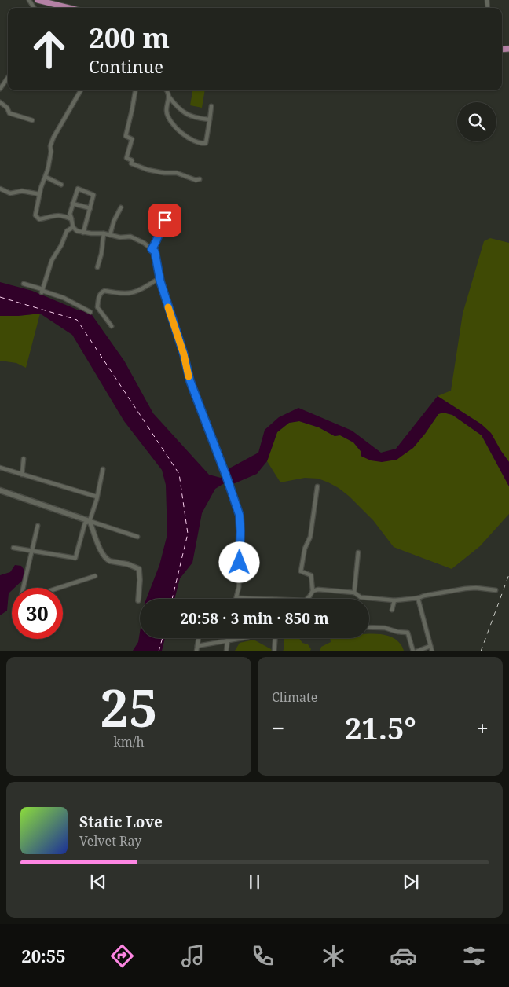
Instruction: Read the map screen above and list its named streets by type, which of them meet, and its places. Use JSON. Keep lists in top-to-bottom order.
{
  "page": {
    "turn": ["200 m", "Continue"],
    "limit": "30",
    "trip": "20:58 · 3 min · 850 m",
    "tile": [
      ["25", "km/h"],
      "Climate"
    ],
    "heat": ["−", "21.5°", "+"],
    "song": ["Static Love", "Velvet Ray"],
    "tabs": "20:55"
  }
}
